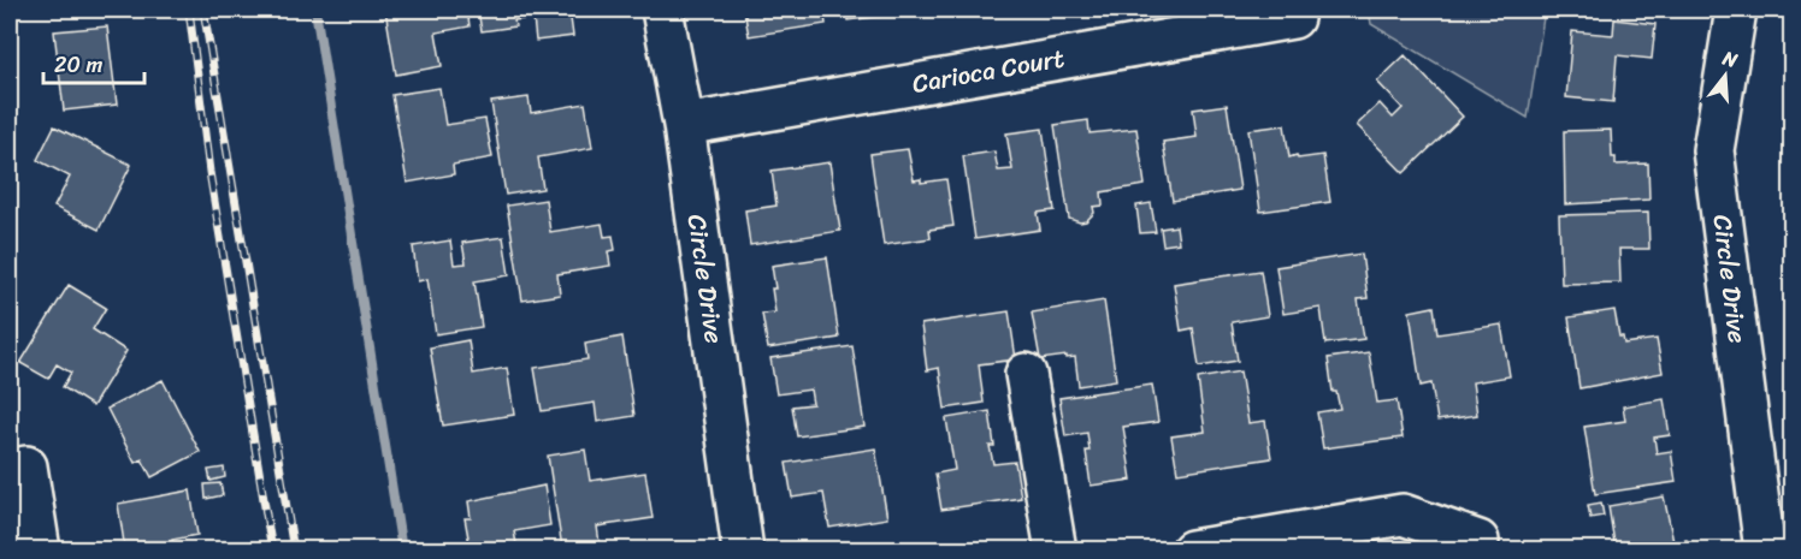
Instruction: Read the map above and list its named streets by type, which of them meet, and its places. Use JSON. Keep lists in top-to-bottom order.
{
  "streets": {
    "street": ["Carioca Court", "Circle Drive"]
  },
  "crossings": [
    ["Carioca Court", "Circle Drive"]
  ],
  "scale_bar": "20 m",
  "north": "top"
}
